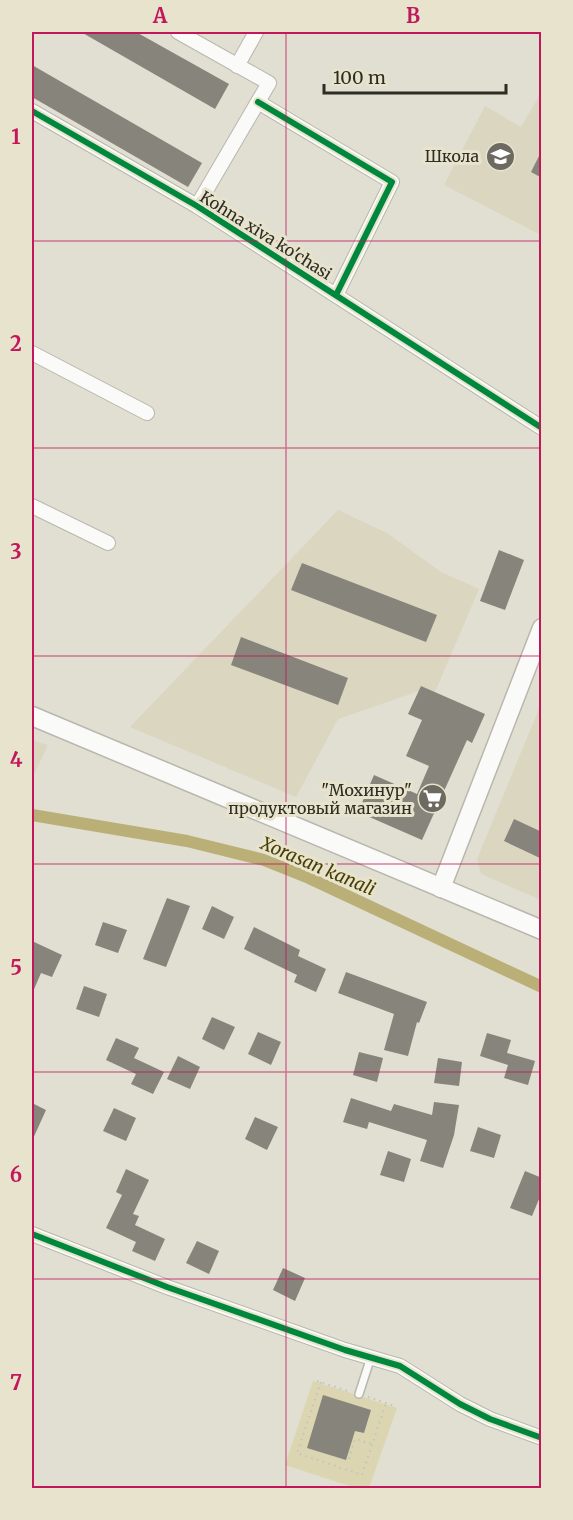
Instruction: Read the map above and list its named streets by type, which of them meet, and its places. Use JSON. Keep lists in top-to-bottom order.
{
  "streets": {
    "street": ["Kohna xiva ko'chasi"]
  },
  "water": ["Xorasan kanali"],
  "places": {
    "school or university": ["Школа"],
    "supermarket": ["\"Мохинур\" продуктовый магазин"]
  },
  "scale_bar": "100 m",
  "grid": {
    "columns": ["A", "B"],
    "rows": [
      "1",
      "2",
      "3",
      "4",
      "5",
      "6",
      "7"
    ]
  }
}
